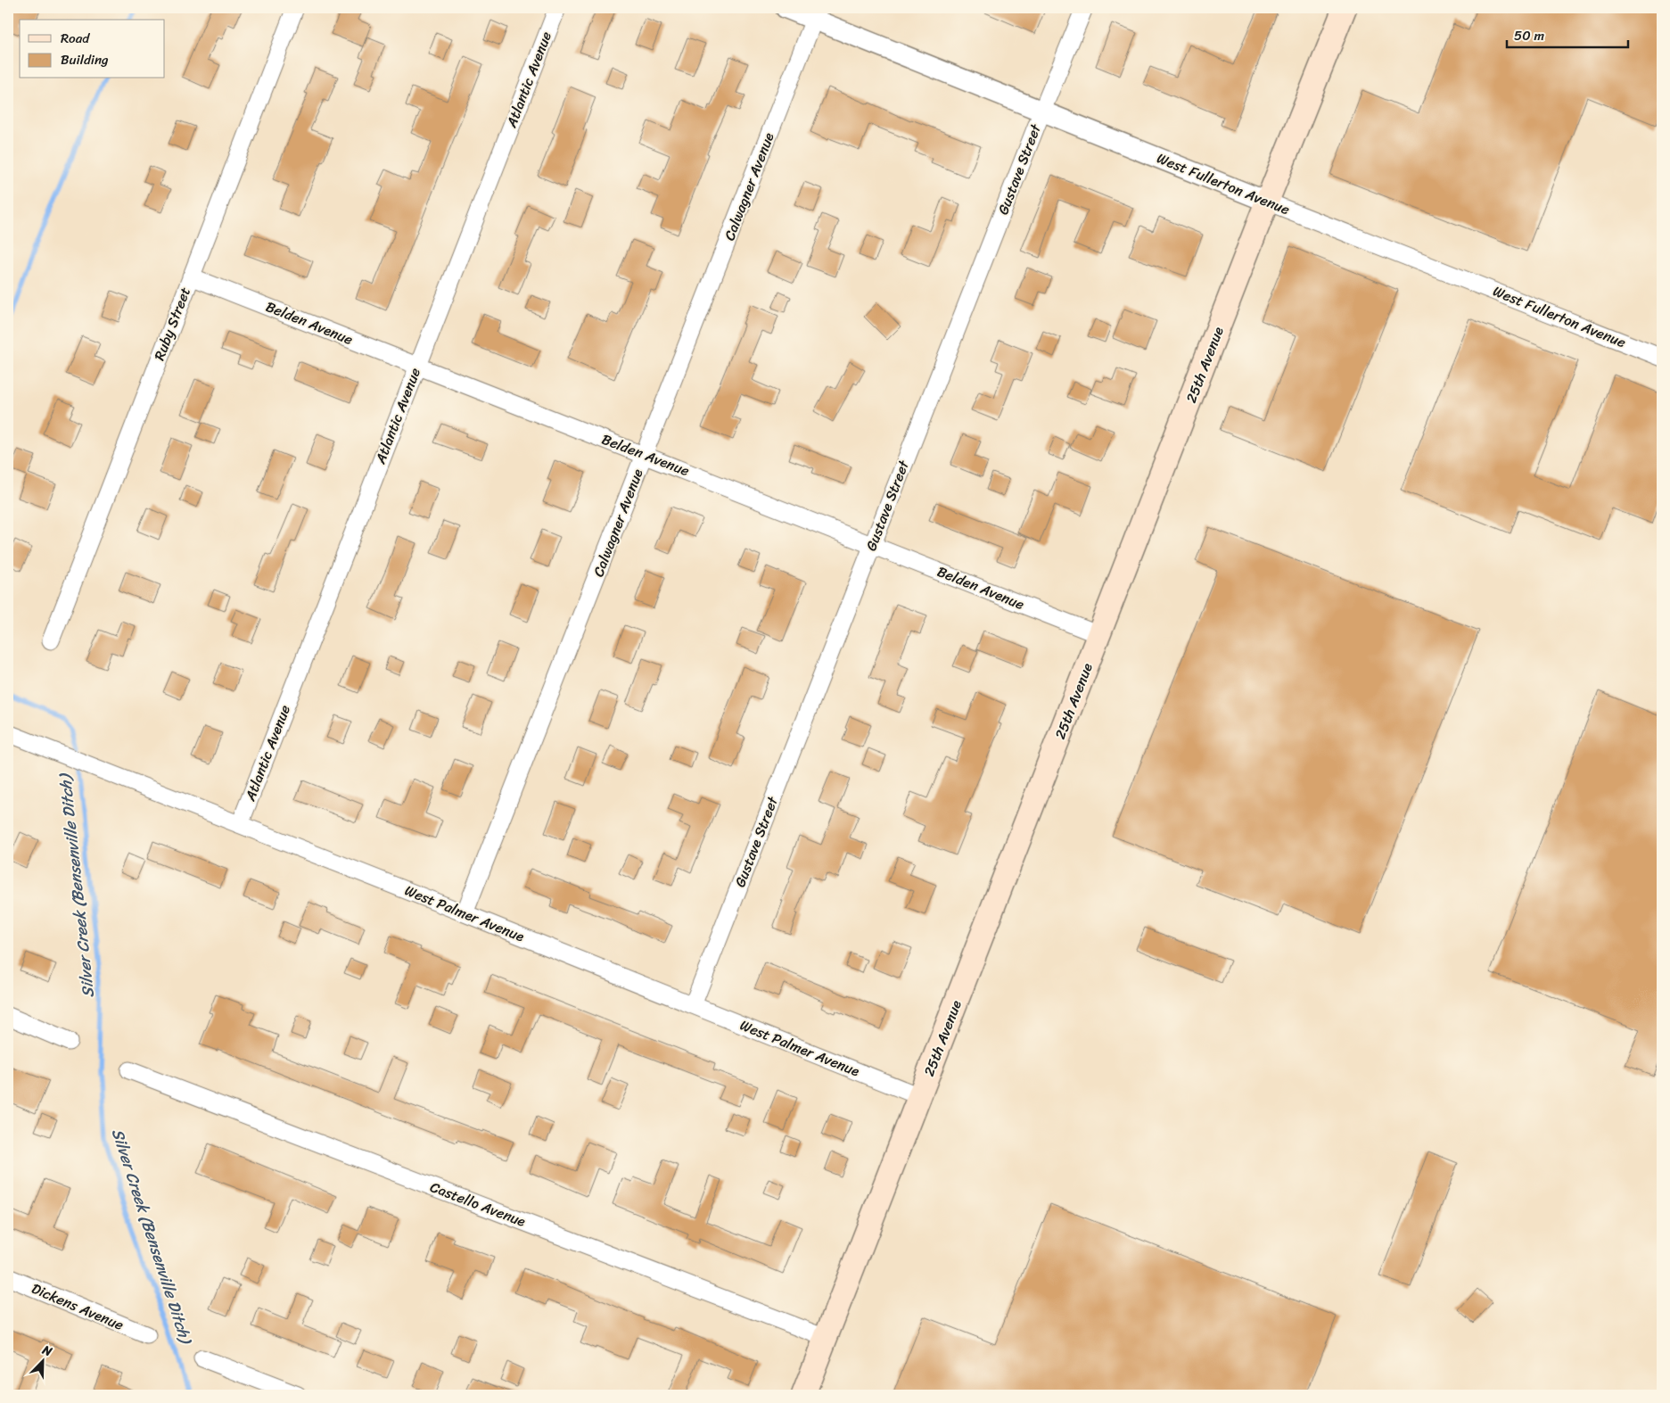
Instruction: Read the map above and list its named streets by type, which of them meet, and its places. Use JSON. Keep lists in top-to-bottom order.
{
  "streets": {
    "main road": ["25th Avenue"],
    "street": [
      "Atlantic Avenue",
      "Gustave Street",
      "West Fullerton Avenue",
      "Calwagner Avenue",
      "Belden Avenue",
      "Ruby Street",
      "West Palmer Avenue",
      "Castello Avenue",
      "Dickens Avenue"
    ]
  },
  "crossings": [
    ["Atlantic Avenue", "Belden Avenue"],
    ["Atlantic Avenue", "West Palmer Avenue"],
    ["Gustave Street", "West Fullerton Avenue"],
    ["Gustave Street", "Belden Avenue"],
    ["Gustave Street", "West Palmer Avenue"],
    ["West Fullerton Avenue", "Calwagner Avenue"],
    ["West Fullerton Avenue", "25th Avenue"],
    ["Calwagner Avenue", "Belden Avenue"],
    ["Calwagner Avenue", "West Palmer Avenue"],
    ["Belden Avenue", "Ruby Street"],
    ["Belden Avenue", "25th Avenue"],
    ["25th Avenue", "West Palmer Avenue"],
    ["25th Avenue", "Castello Avenue"]
  ],
  "water": ["Silver Creek (Bensenville Ditch)"],
  "legend": ["Road", "Building"],
  "scale_bar": "50 m",
  "north": "top right"
}
